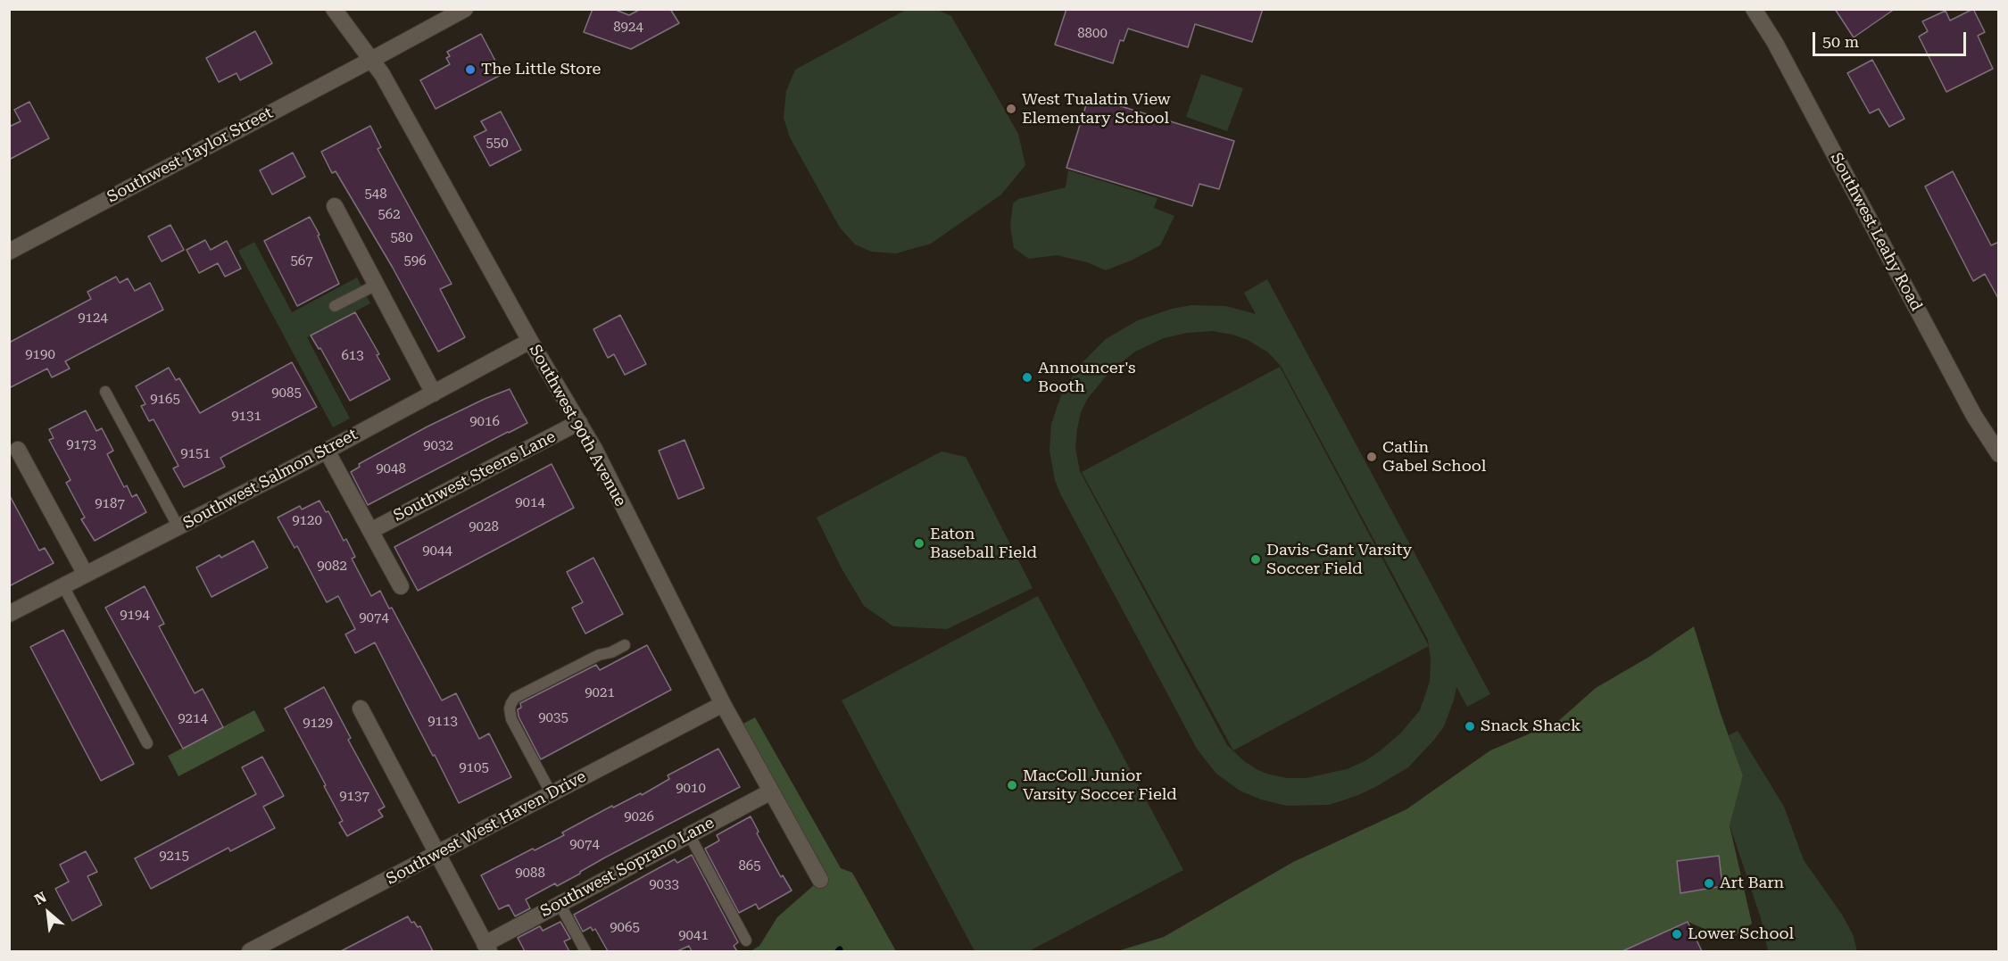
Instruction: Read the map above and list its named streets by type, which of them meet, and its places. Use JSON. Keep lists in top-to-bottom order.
{
  "streets": {
    "street": [
      "Southwest Taylor Street",
      "Southwest Leahy Road",
      "Southwest 90th Avenue",
      "Southwest Steens Lane",
      "Southwest Salmon Street",
      "Southwest West Haven Drive",
      "Southwest Soprano Lane"
    ]
  },
  "crossings": [
    ["Southwest Taylor Street", "Southwest 90th Avenue"],
    ["Southwest 90th Avenue", "Southwest Steens Lane"],
    ["Southwest 90th Avenue", "Southwest Salmon Street"],
    ["Southwest 90th Avenue", "Southwest West Haven Drive"],
    ["Southwest 90th Avenue", "Southwest Soprano Lane"]
  ],
  "places": [
    "The Little Store",
    "West Tualatin View Elementary School",
    "Announcer's Booth",
    "Catlin Gabel School",
    "Eaton Baseball Field",
    "Davis-Gant Varsity Soccer Field",
    "Snack Shack",
    "MacColl Junior Varsity Soccer Field",
    "Art Barn",
    "Lower School"
  ],
  "house_numbers": [
    "8924",
    "8800",
    "550",
    "548",
    "562",
    "580",
    "567",
    "596",
    "9124",
    "9190",
    "613",
    "9085",
    "9165",
    "9131",
    "9016",
    "9173",
    "9032",
    "9151",
    "9048",
    "9014",
    "9187",
    "9120",
    "9028",
    "9044",
    "9082",
    "9194",
    "9074",
    "9021",
    "9035",
    "9214",
    "9113",
    "9129",
    "9105",
    "9010",
    "9137",
    "9026",
    "9074",
    "9215",
    "865",
    "9088",
    "9033",
    "9065",
    "9041"
  ],
  "scale_bar": "50 m",
  "north": "top left"
}
